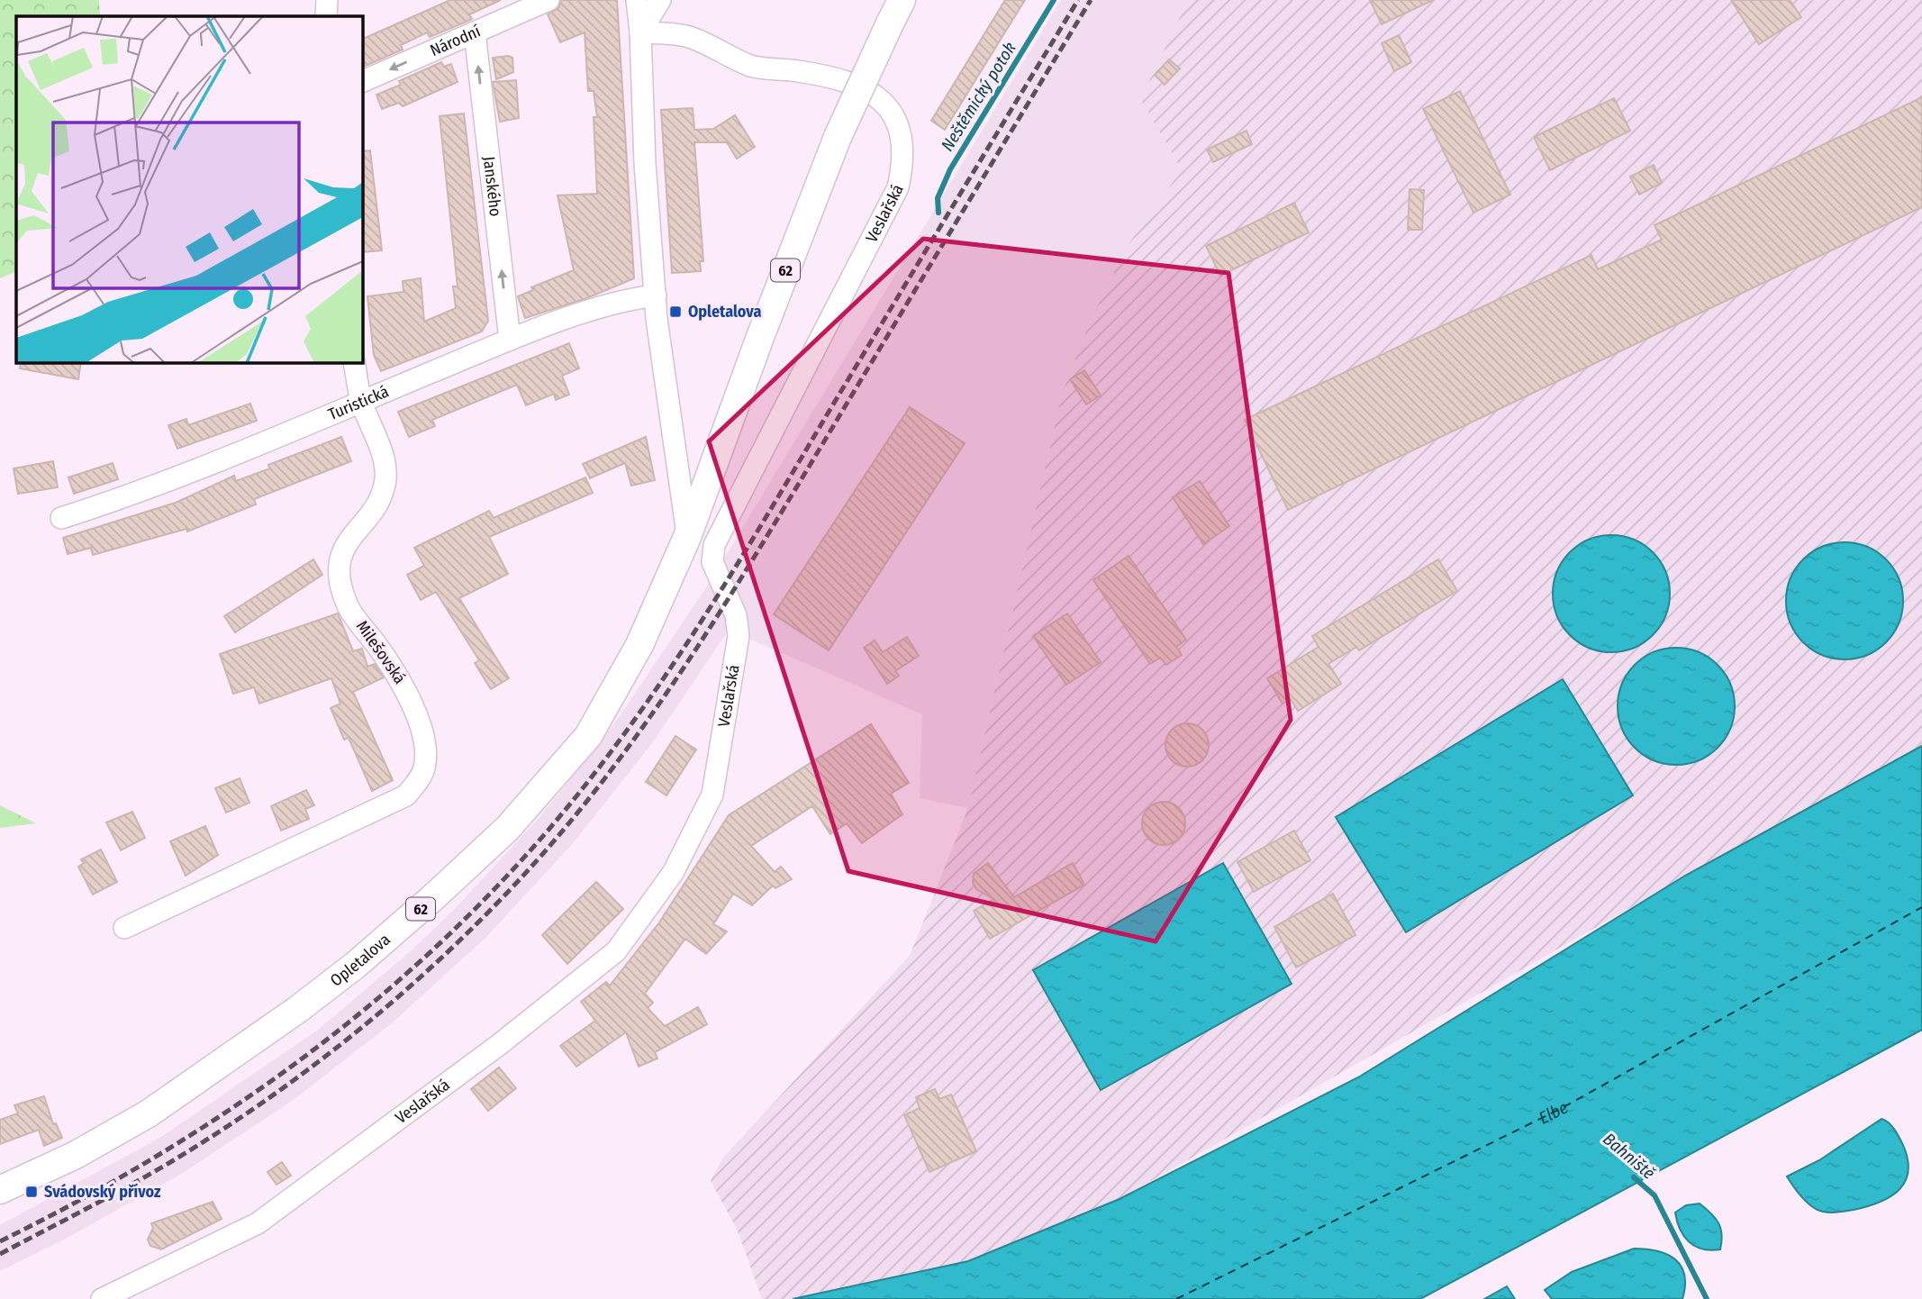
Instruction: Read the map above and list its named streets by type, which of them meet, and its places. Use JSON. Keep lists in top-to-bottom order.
{
  "streets": {
    "main road": ["62", "Opletalova"],
    "street": [
      "Národní",
      "Janského",
      "Veslařská",
      "Turistická",
      "Milešovská"
    ]
  },
  "crossings": [
    ["Národní", "Janského"],
    ["Janského", "Turistická"],
    ["Turistická", "Milešovská"]
  ],
  "one_way": ["Národní"],
  "water": ["Neštěmický potok", "Elbe", "Bahniště"],
  "places": {
    "transit": ["Opletalova", "Svádovský přívoz"]
  }
}
